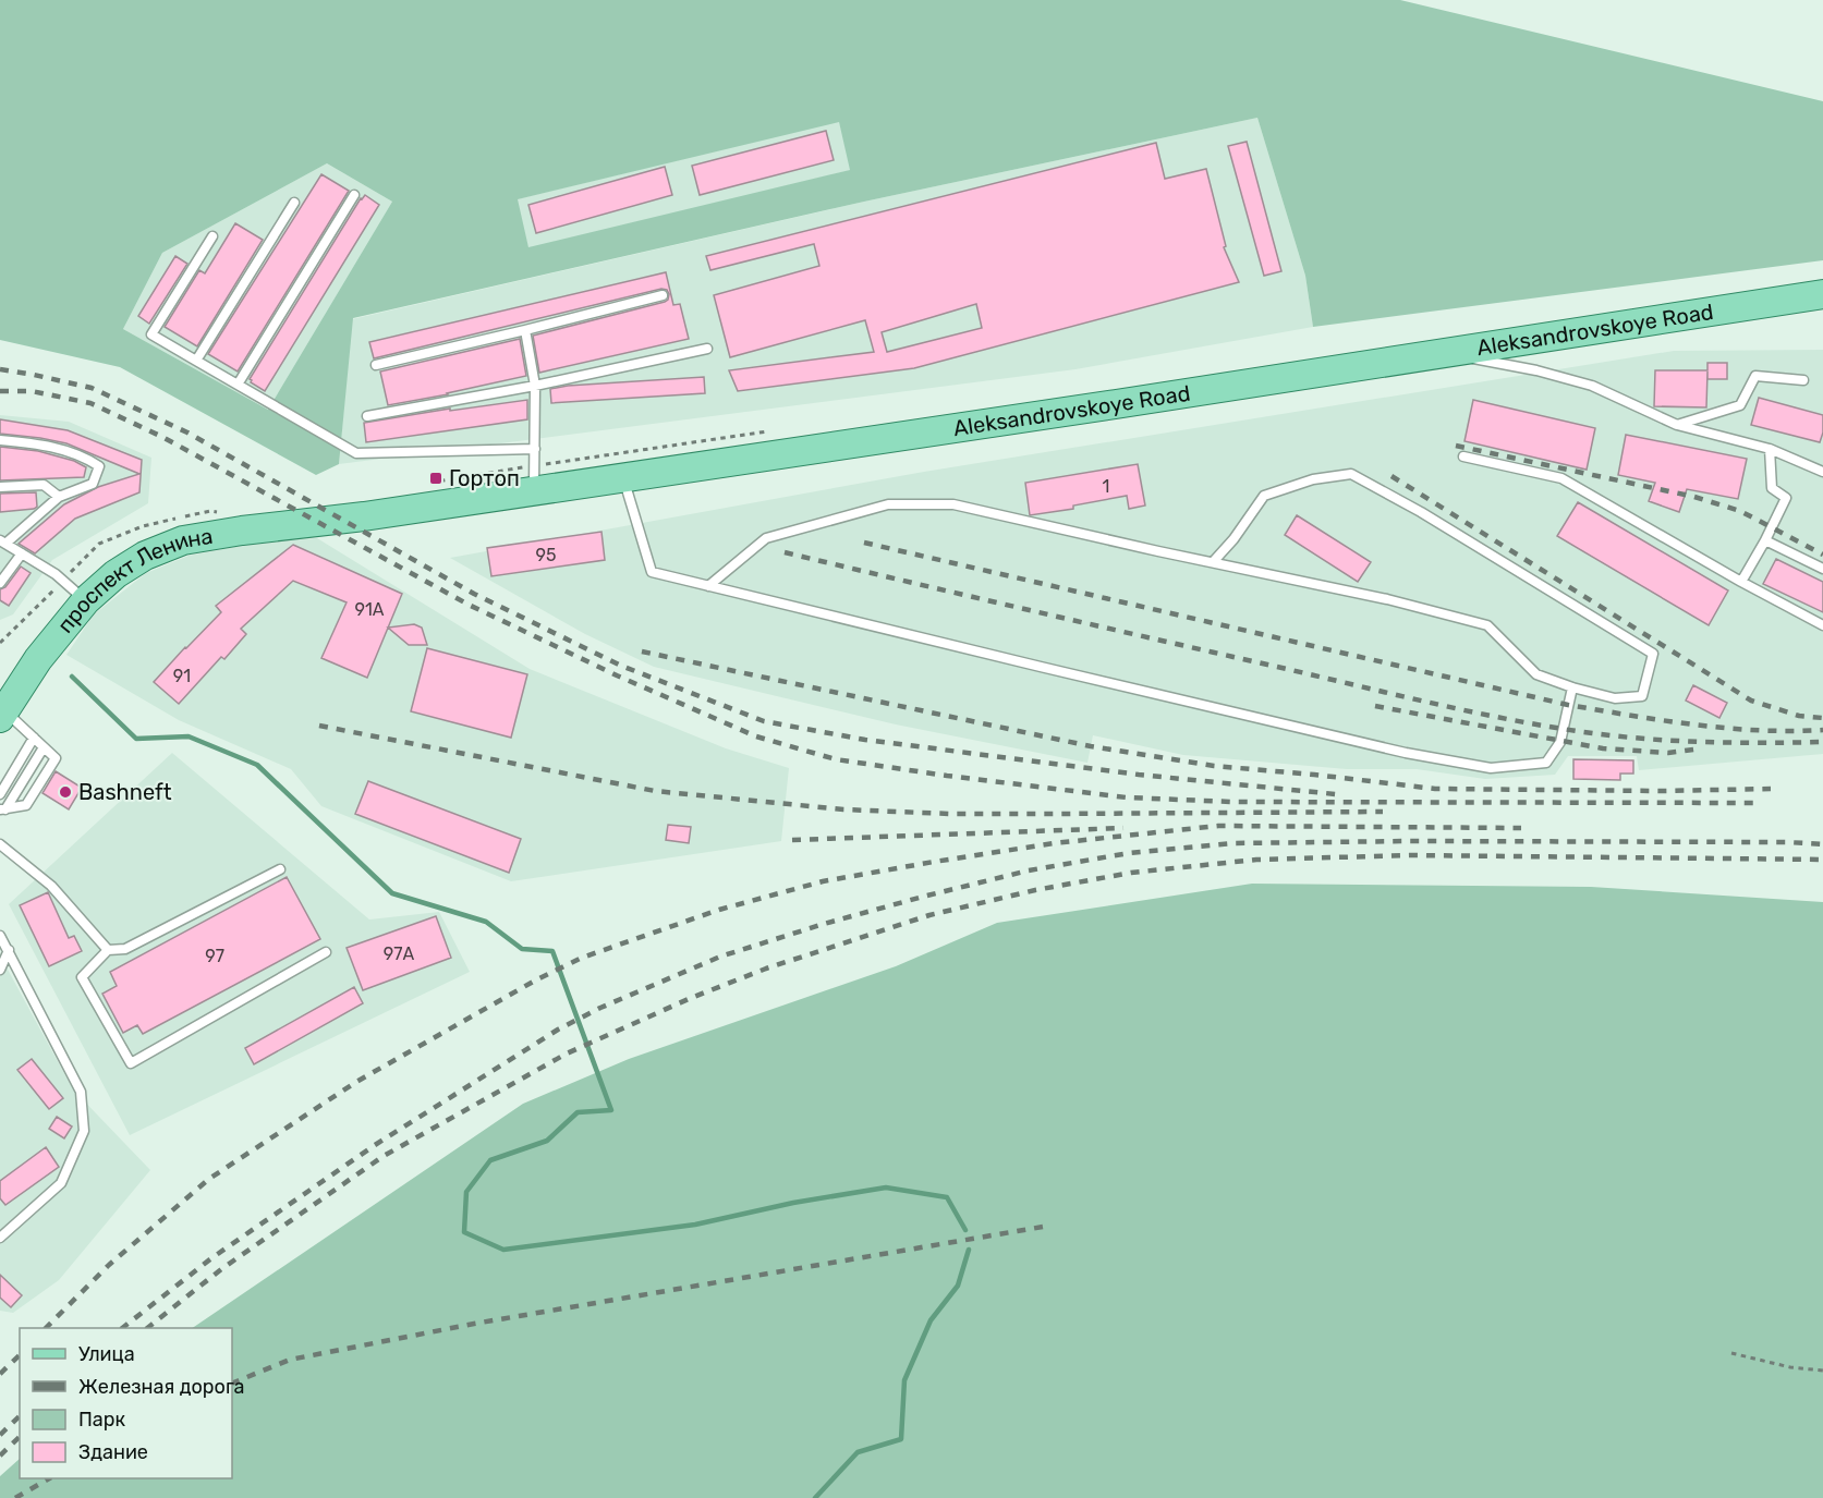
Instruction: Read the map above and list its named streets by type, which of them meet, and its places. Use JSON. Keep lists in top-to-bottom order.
{
  "streets": {
    "main road": ["Aleksandrovskoye Road", "проспект Ленина"]
  },
  "crossings": [
    ["Aleksandrovskoye Road", "проспект Ленина"]
  ],
  "places": {
    "transit": ["Гортоп"],
    "other": ["Bashneft"]
  },
  "house_numbers": [
    "1",
    "95",
    "91А",
    "91",
    "97А",
    "97"
  ],
  "legend": [
    "Улица",
    "Железная дорога",
    "Парк",
    "Здание"
  ]
}
